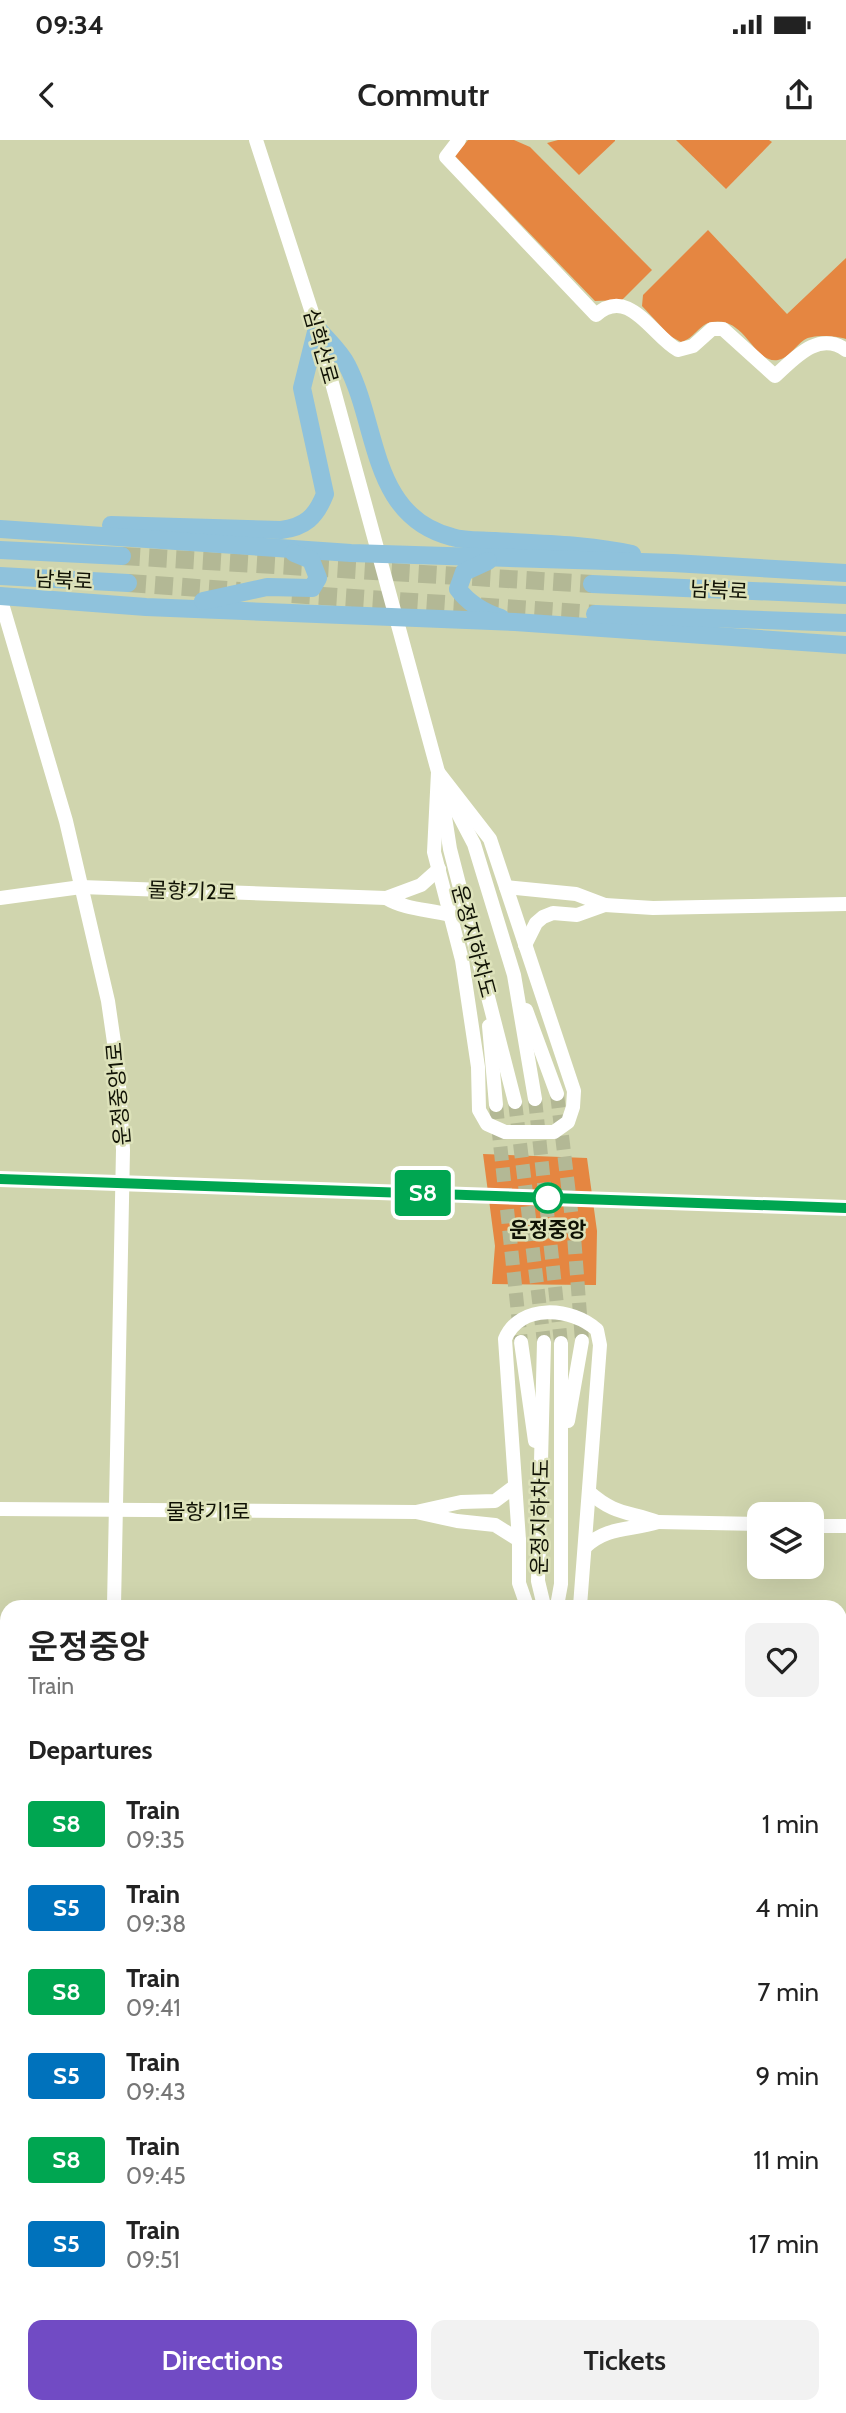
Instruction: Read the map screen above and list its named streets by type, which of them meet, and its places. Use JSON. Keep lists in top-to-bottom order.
{
  "streets": {
    "main road": ["남북로"],
    "street": [
      "심학산로",
      "물향기2로",
      "운정지하차도",
      "운정중앙1로",
      "물향기1로"
    ]
  },
  "crossings": [
    ["심학산로", "운정지하차도"],
    ["물향기2로", "운정중앙1로"],
    ["운정중앙1로", "물향기1로"]
  ],
  "places": ["운정중앙"],
  "page": {
    "status": "09:34",
    "header": "Commutr",
    "on_map": "S8",
    "heading": [
      ["운정중앙", "Train"],
      "Departures"
    ],
    "list": [
      {
        "mark": "S8",
        "name": "Train",
        "note": "09:35",
        "value": "1 min"
      },
      {
        "mark": "S5",
        "name": "Train",
        "note": "09:38",
        "value": "4 min"
      },
      {
        "mark": "S8",
        "name": "Train",
        "note": "09:41",
        "value": "7 min"
      },
      {
        "mark": "S5",
        "name": "Train",
        "note": "09:43",
        "value": "9 min"
      },
      {
        "mark": "S8",
        "name": "Train",
        "note": "09:45",
        "value": "11 min"
      },
      {
        "mark": "S5",
        "name": "Train",
        "note": "09:51",
        "value": "17 min"
      }
    ],
    "buttons": ["Directions", "Tickets"]
  }
}
